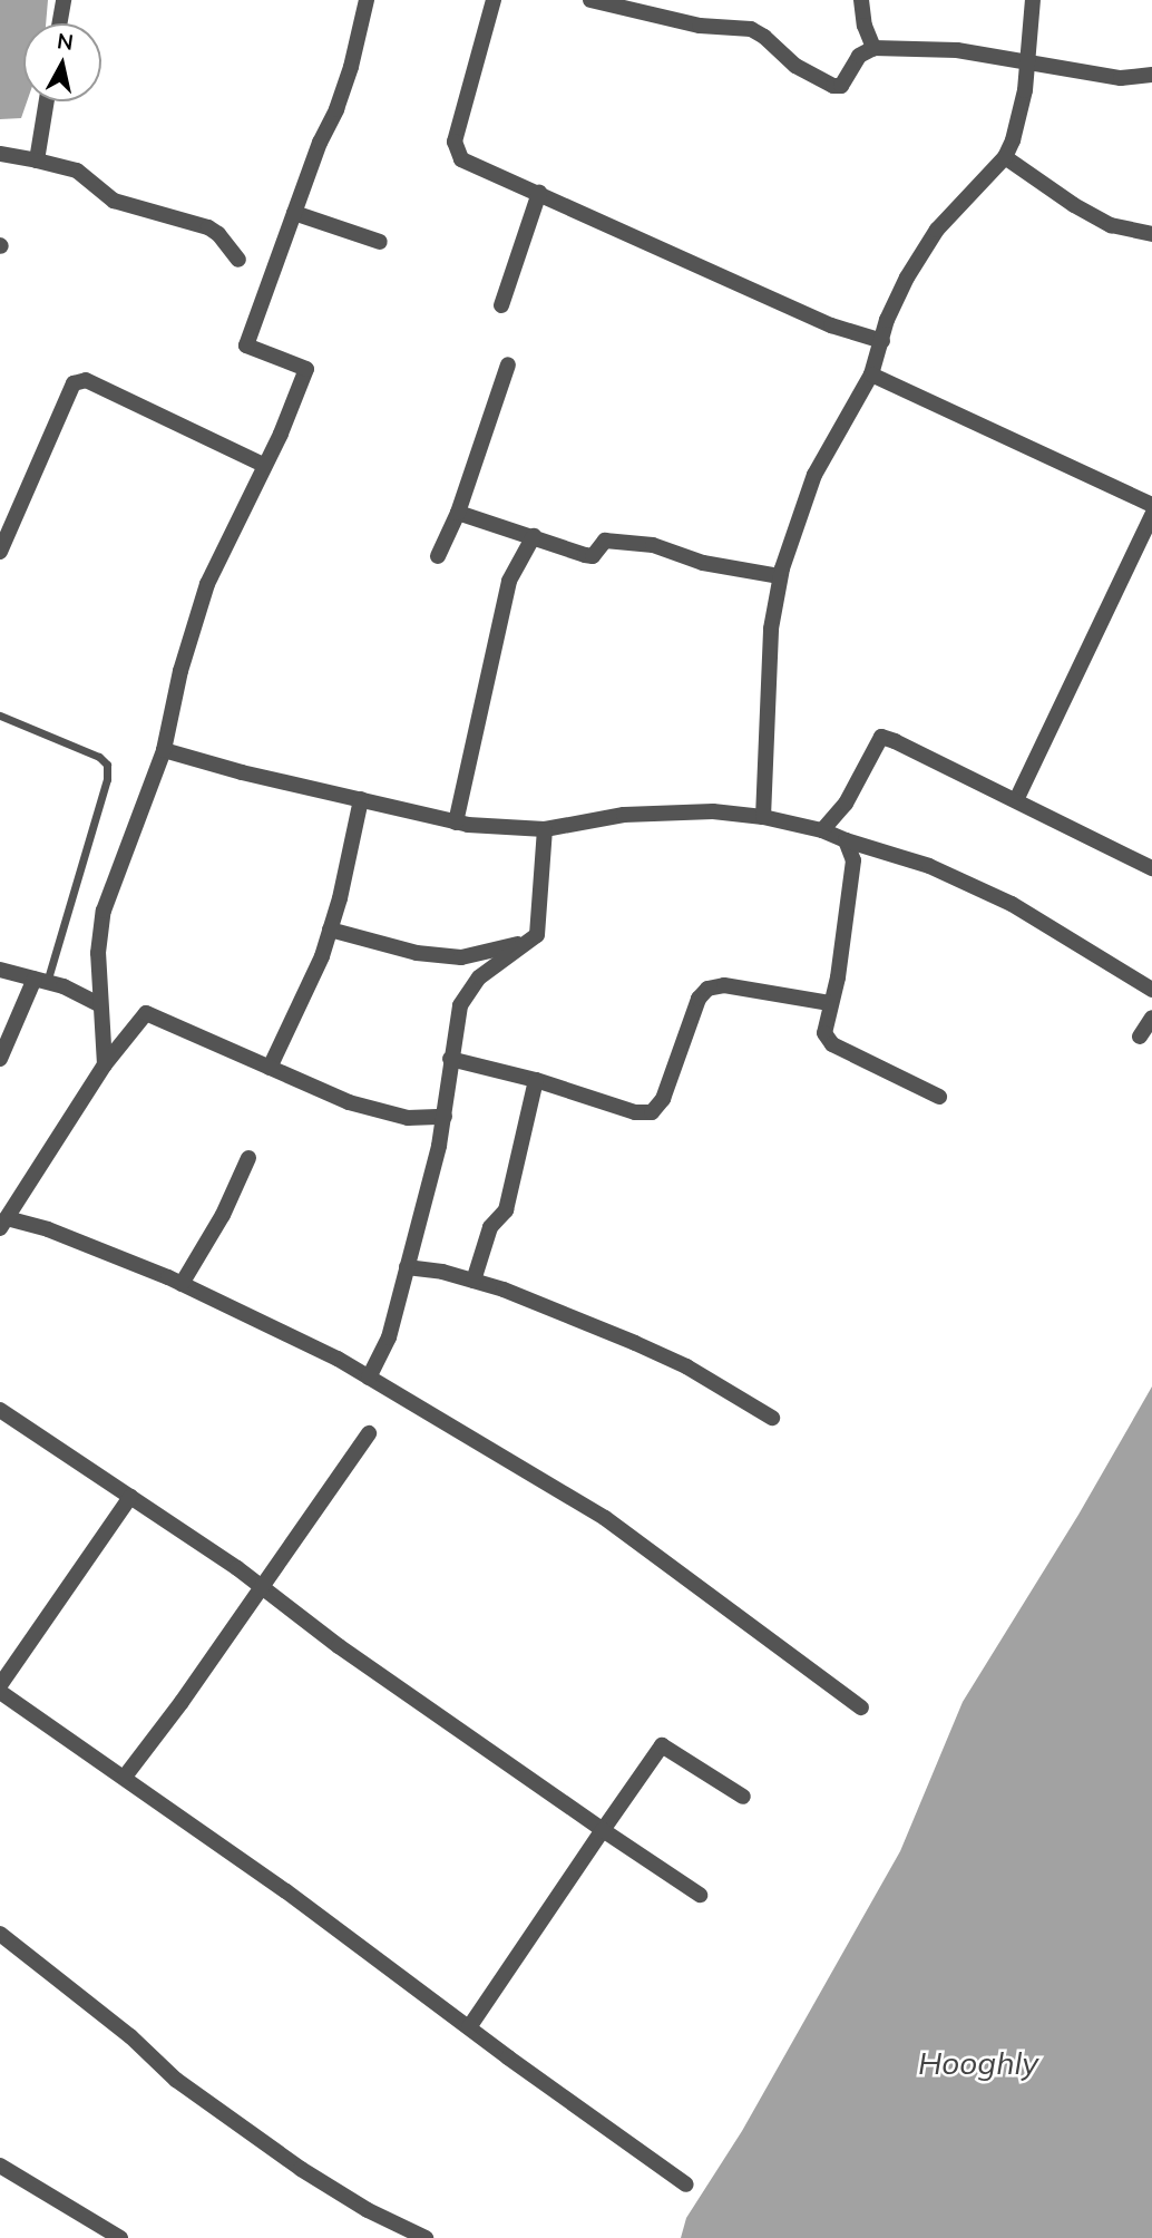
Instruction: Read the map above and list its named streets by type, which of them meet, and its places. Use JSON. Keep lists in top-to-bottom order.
{
  "water": ["Hooghly"],
  "north": "top"
}
